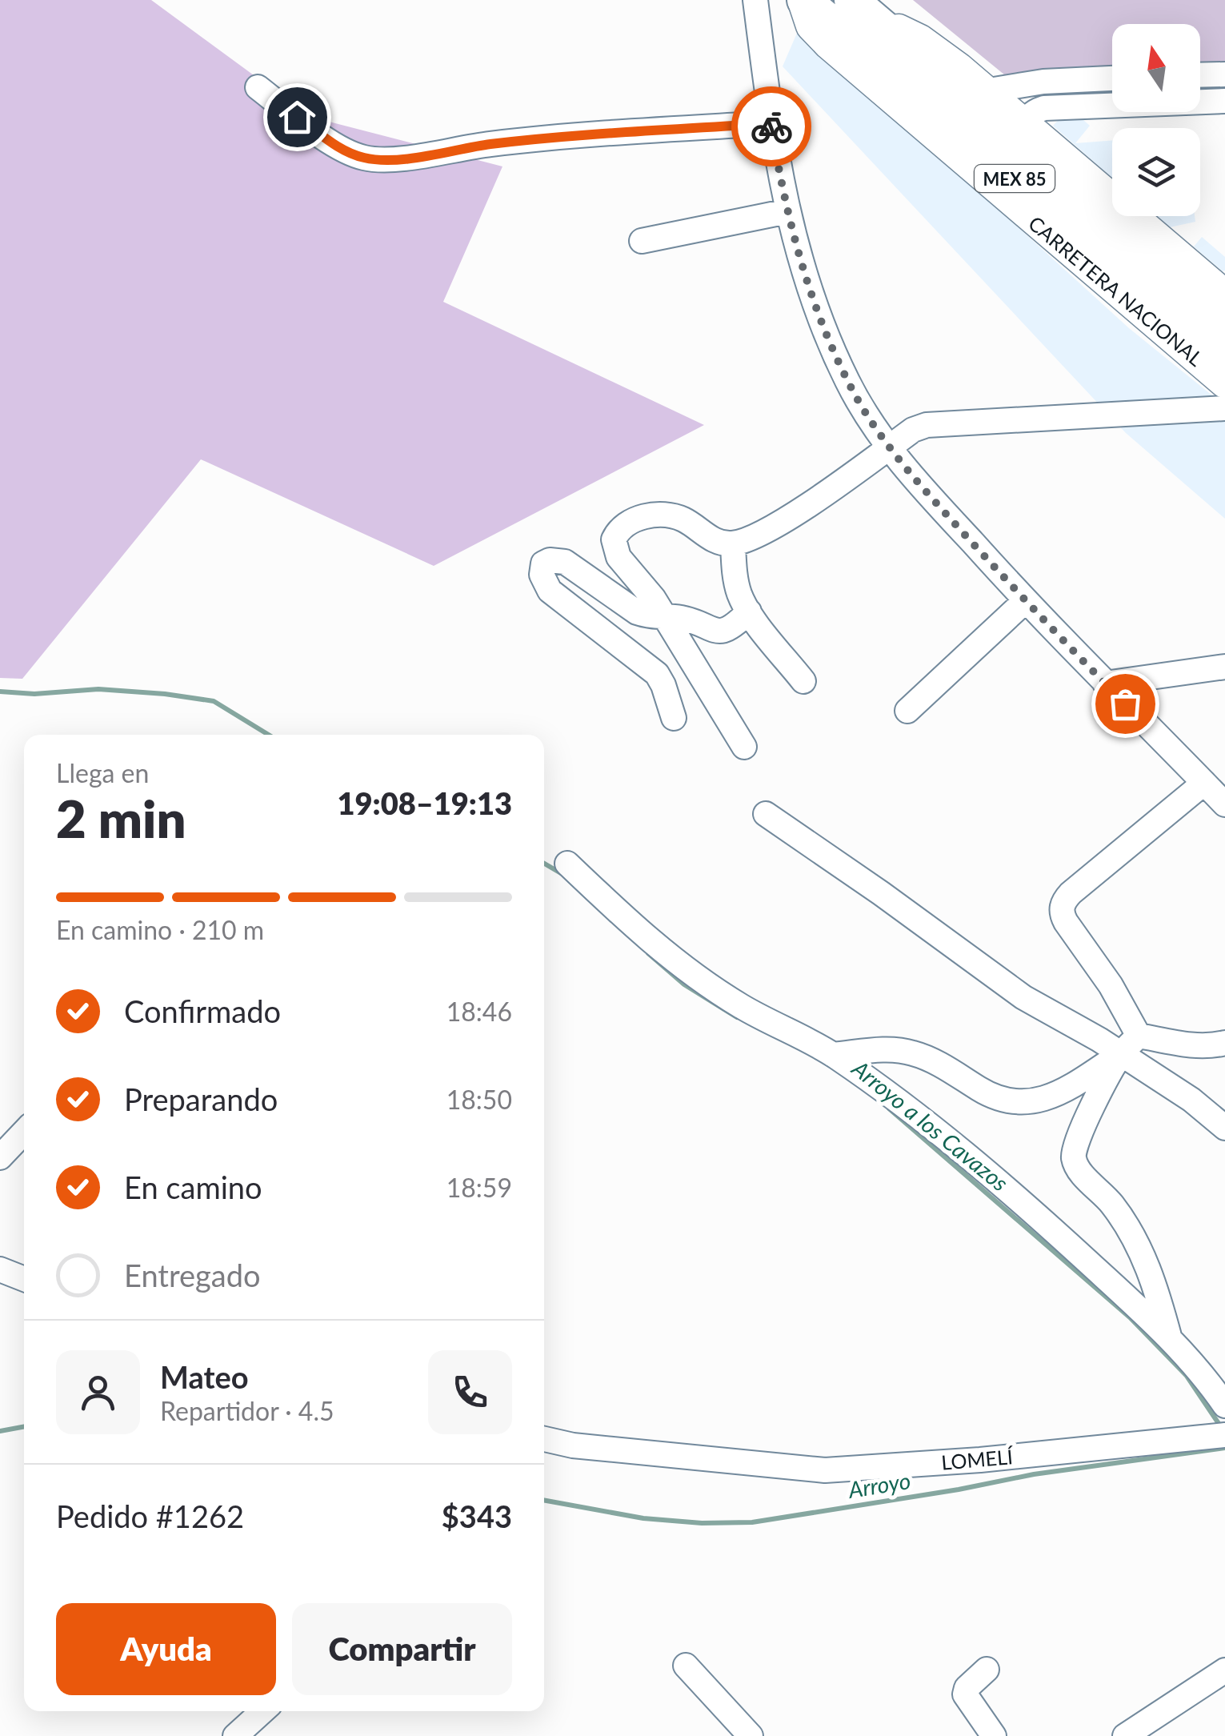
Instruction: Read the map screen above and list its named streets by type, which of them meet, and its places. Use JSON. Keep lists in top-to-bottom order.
{
  "streets": {
    "highway": ["MEX 85", "CARRETERA NACIONAL"],
    "street": ["LOMELÍ"]
  },
  "water": ["Arroyo a los Cavazos", "Arroyo"],
  "north": "top",
  "page": {
    "heading": ["2 min", "Llega en", "19:08–19:13"],
    "panel": [
      "Mateo",
      "Repartidor · 4.5",
      "Pedido #1262",
      "$343"
    ],
    "bar": "En camino · 210 m",
    "list": [
      ["Confirmado", "18:46"],
      ["Preparando", "18:50"],
      ["En camino", "18:59"],
      "Entregado"
    ],
    "buttons": ["Ayuda", "Compartir"]
  }
}
